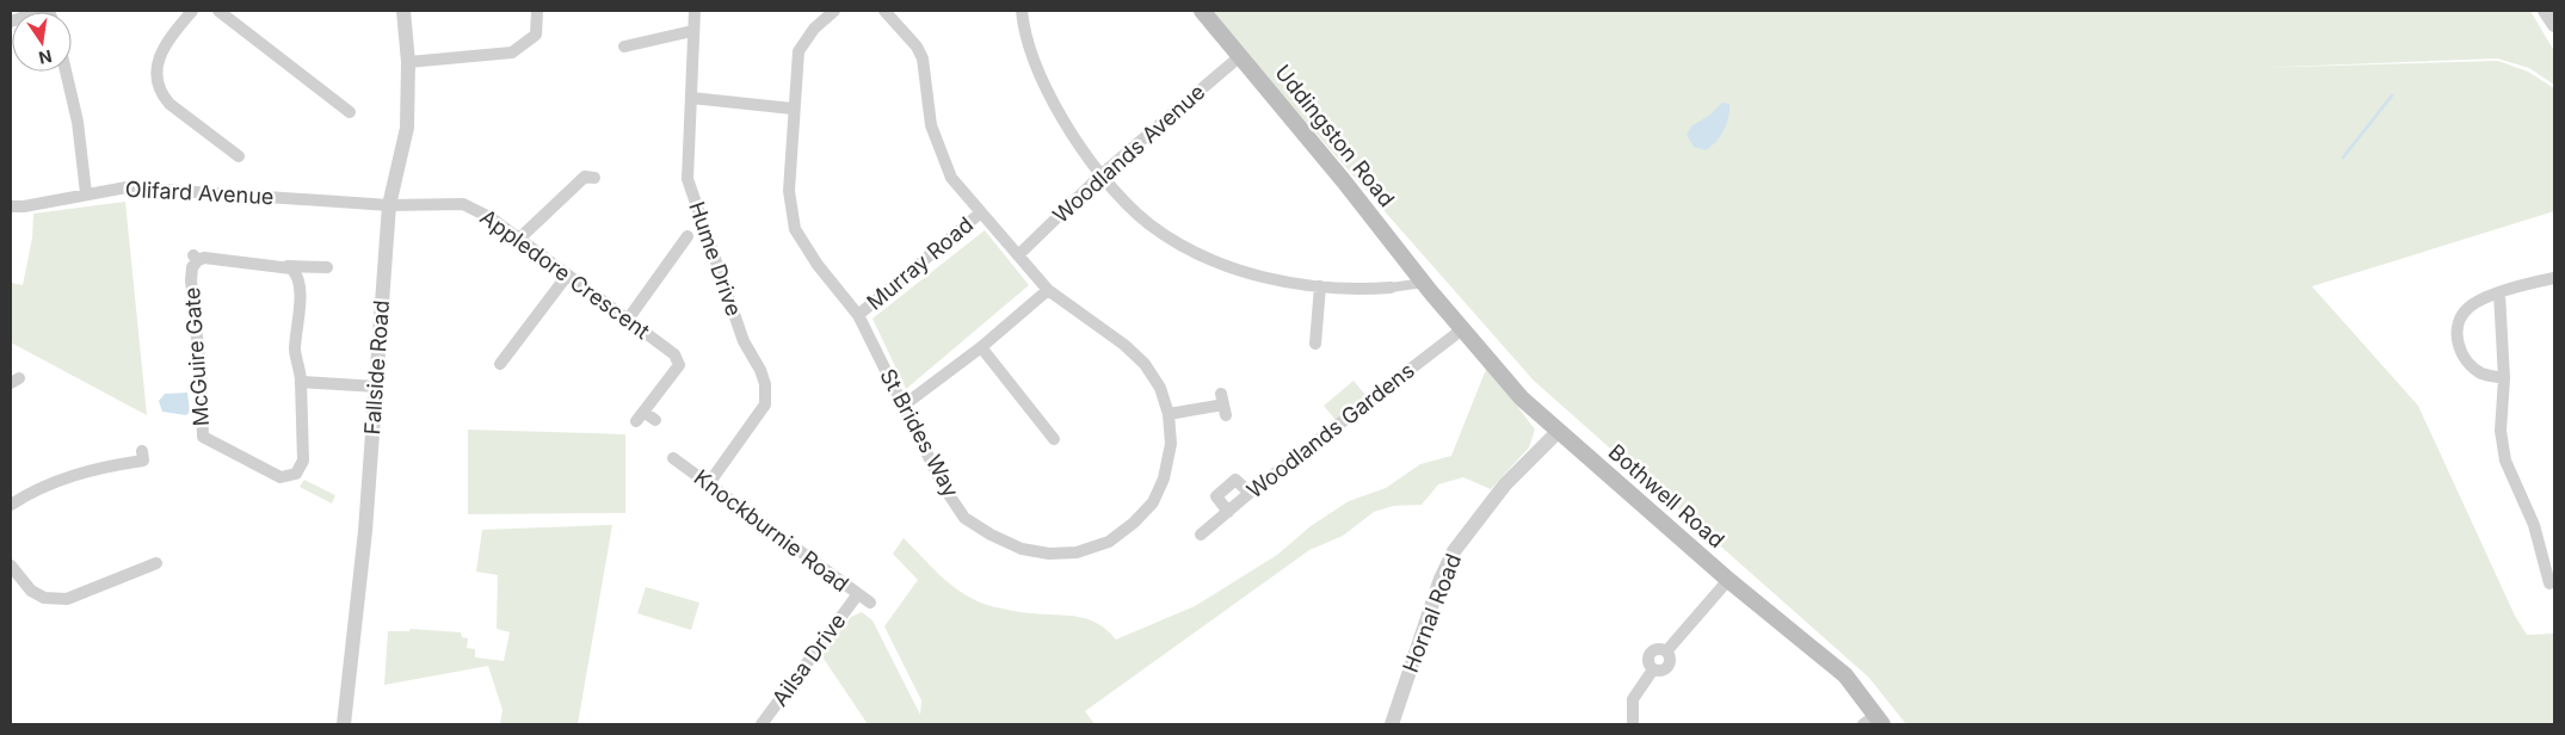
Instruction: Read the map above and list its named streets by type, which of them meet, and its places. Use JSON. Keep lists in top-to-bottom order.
{
  "streets": {
    "main road": ["Uddingston Road", "Bothwell Road"],
    "street": [
      "Woodlands Avenue",
      "Olifard Avenue",
      "Hume Drive",
      "Murray Road",
      "Appledore Crescent",
      "McGuire Gate",
      "Fallside Road",
      "Woodlands Gardens",
      "St Brides Way",
      "Knockburnie Road",
      "Hornal Road",
      "Ailsa Drive"
    ]
  },
  "crossings": [
    ["Uddingston Road", "Woodlands Avenue"],
    ["Uddingston Road", "Bothwell Road"],
    ["Woodlands Avenue", "St Brides Way"],
    ["Olifard Avenue", "Appledore Crescent"],
    ["Olifard Avenue", "Fallside Road"],
    ["Hume Drive", "Knockburnie Road"],
    ["Murray Road", "St Brides Way"],
    ["Appledore Crescent", "Fallside Road"],
    ["Woodlands Gardens", "Bothwell Road"],
    ["Bothwell Road", "Hornal Road"],
    ["Knockburnie Road", "Ailsa Drive"]
  ],
  "north": "bottom"
}
